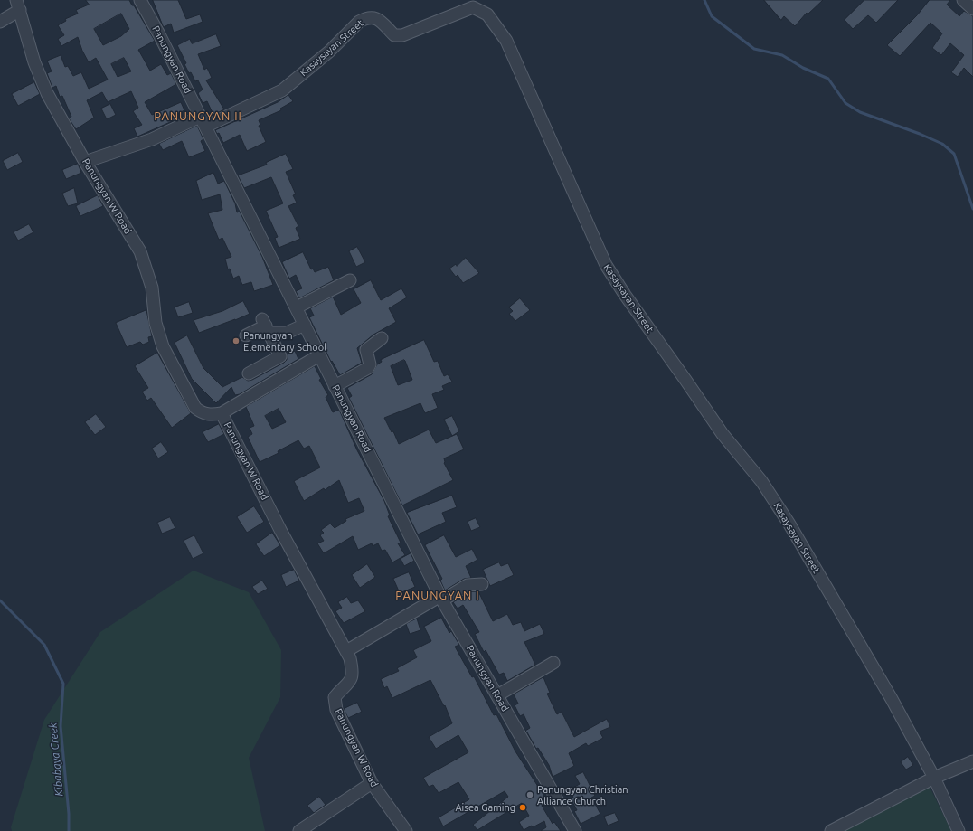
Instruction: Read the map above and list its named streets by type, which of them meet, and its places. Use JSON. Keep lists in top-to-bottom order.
{
  "streets": {
    "street": ["Kasaysayan Street", "Panungyan Road", "Panungyan W Road"]
  },
  "crossings": [
    ["Kasaysayan Street", "Panungyan Road"],
    ["Kasaysayan Street", "Panungyan W Road"]
  ],
  "districts": ["PANUNGYAN II", "PANUNGYAN I"],
  "water": ["Kibabaya Creek"],
  "places": ["Panungyan Elementary School", "Panungyan Christian Alliance Church", "Aisea Gaming"]
}
